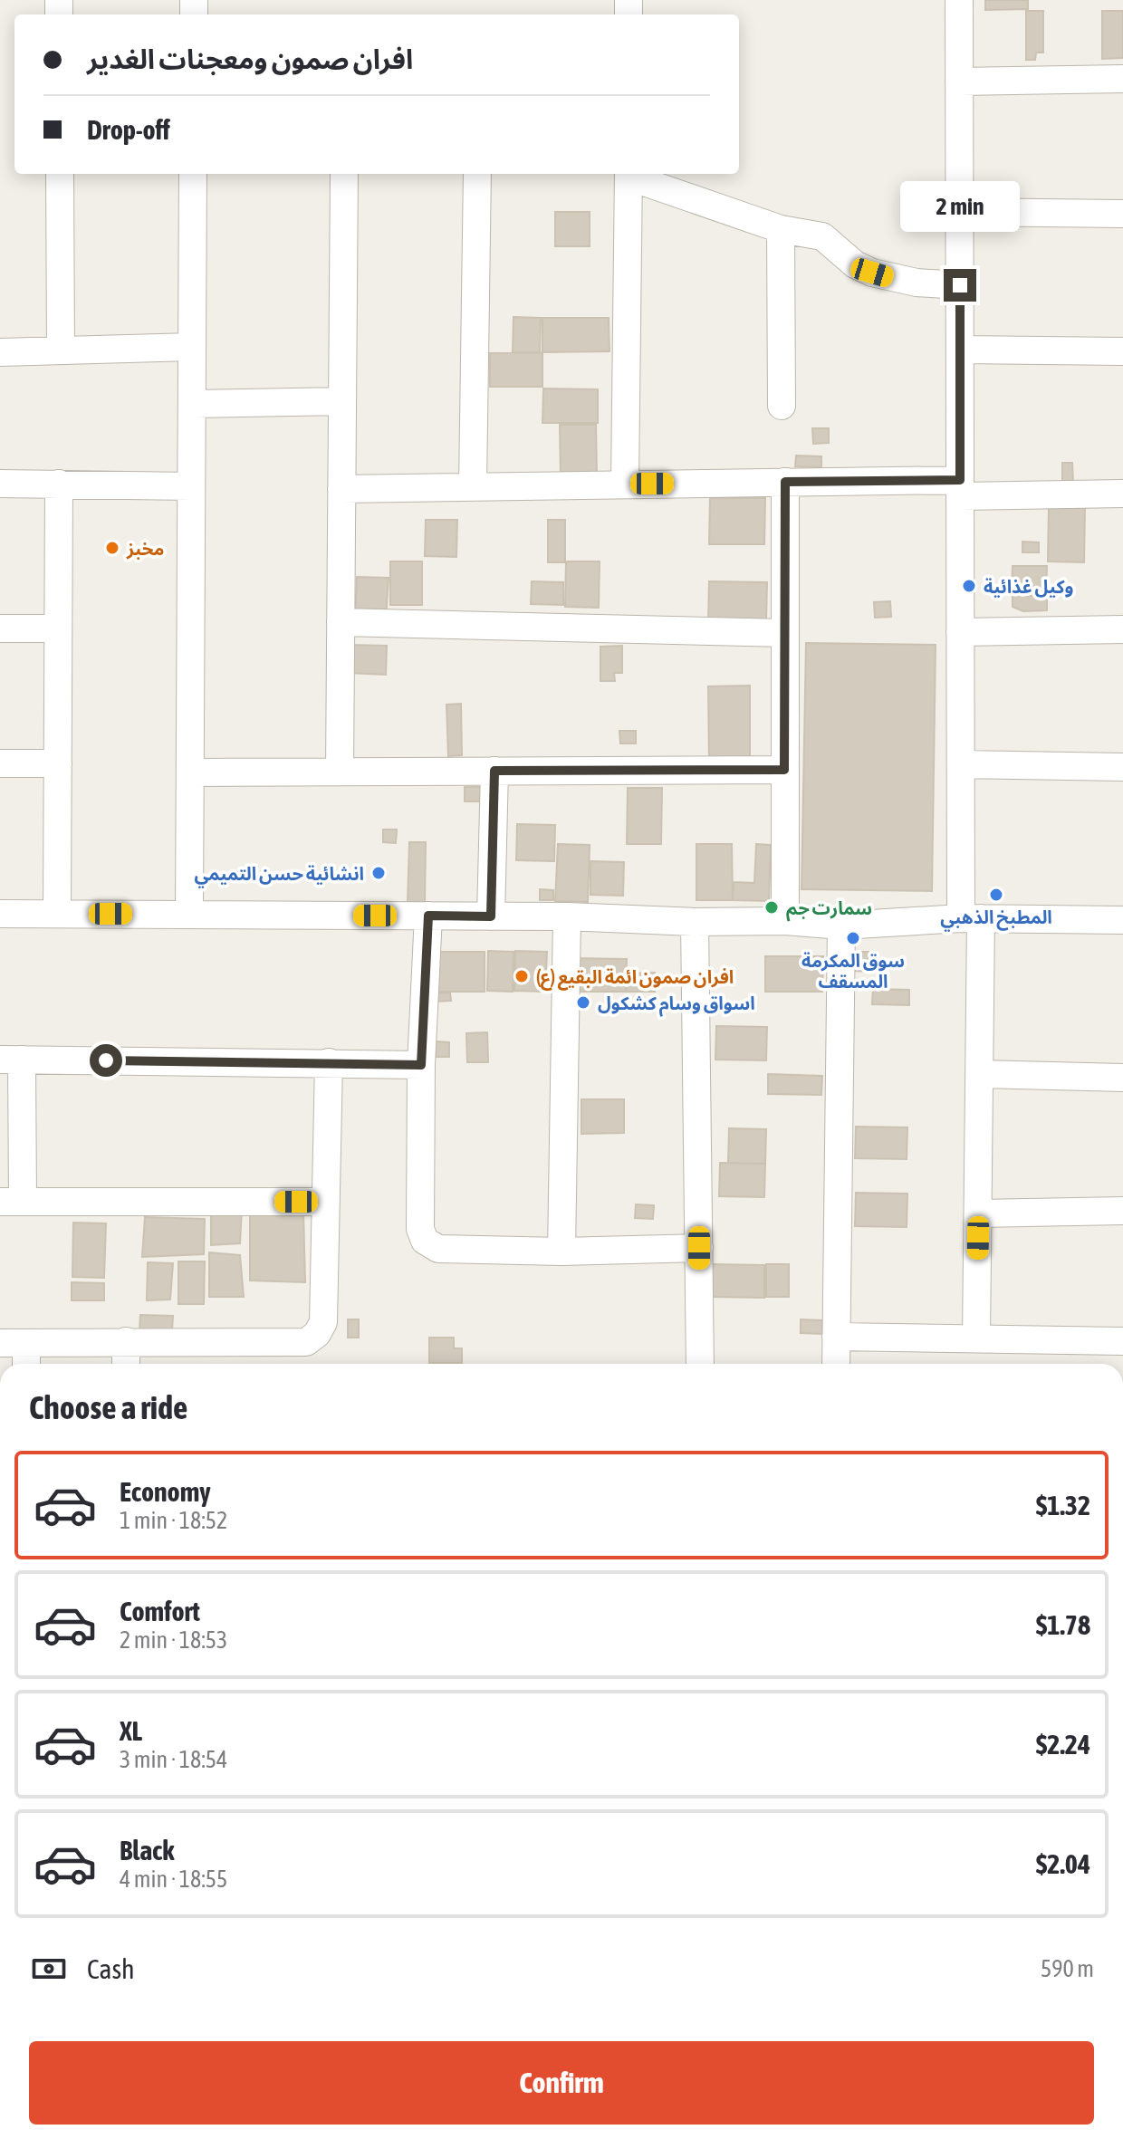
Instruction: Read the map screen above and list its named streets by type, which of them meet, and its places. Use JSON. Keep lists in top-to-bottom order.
{
  "places": [
    "مخبز",
    "وكيل غذائية",
    "انشائية حسن التميمي",
    "المطبخ الذهبي",
    "سمارت جم",
    "سوق المكرمة المسقف",
    "افران صمون ائمة البقيع (ع)",
    "اسواق وسام كشكول"
  ],
  "page": {
    "banner": ["افران صمون ومعجنات الغدير", "Drop-off"],
    "bubble": "2 min",
    "heading": "Choose a ride",
    "list": [
      {
        "name": "Economy",
        "note": "1 min · 18:52",
        "value": "$1.32"
      },
      {
        "name": "Comfort",
        "note": "2 min · 18:53",
        "value": "$1.78"
      },
      {
        "name": "XL",
        "note": "3 min · 18:54",
        "value": "$2.24"
      },
      {
        "name": "Black",
        "note": "4 min · 18:55",
        "value": "$2.04"
      }
    ],
    "pay": ["Cash", "590 m"],
    "buttons": "Confirm"
  }
}
